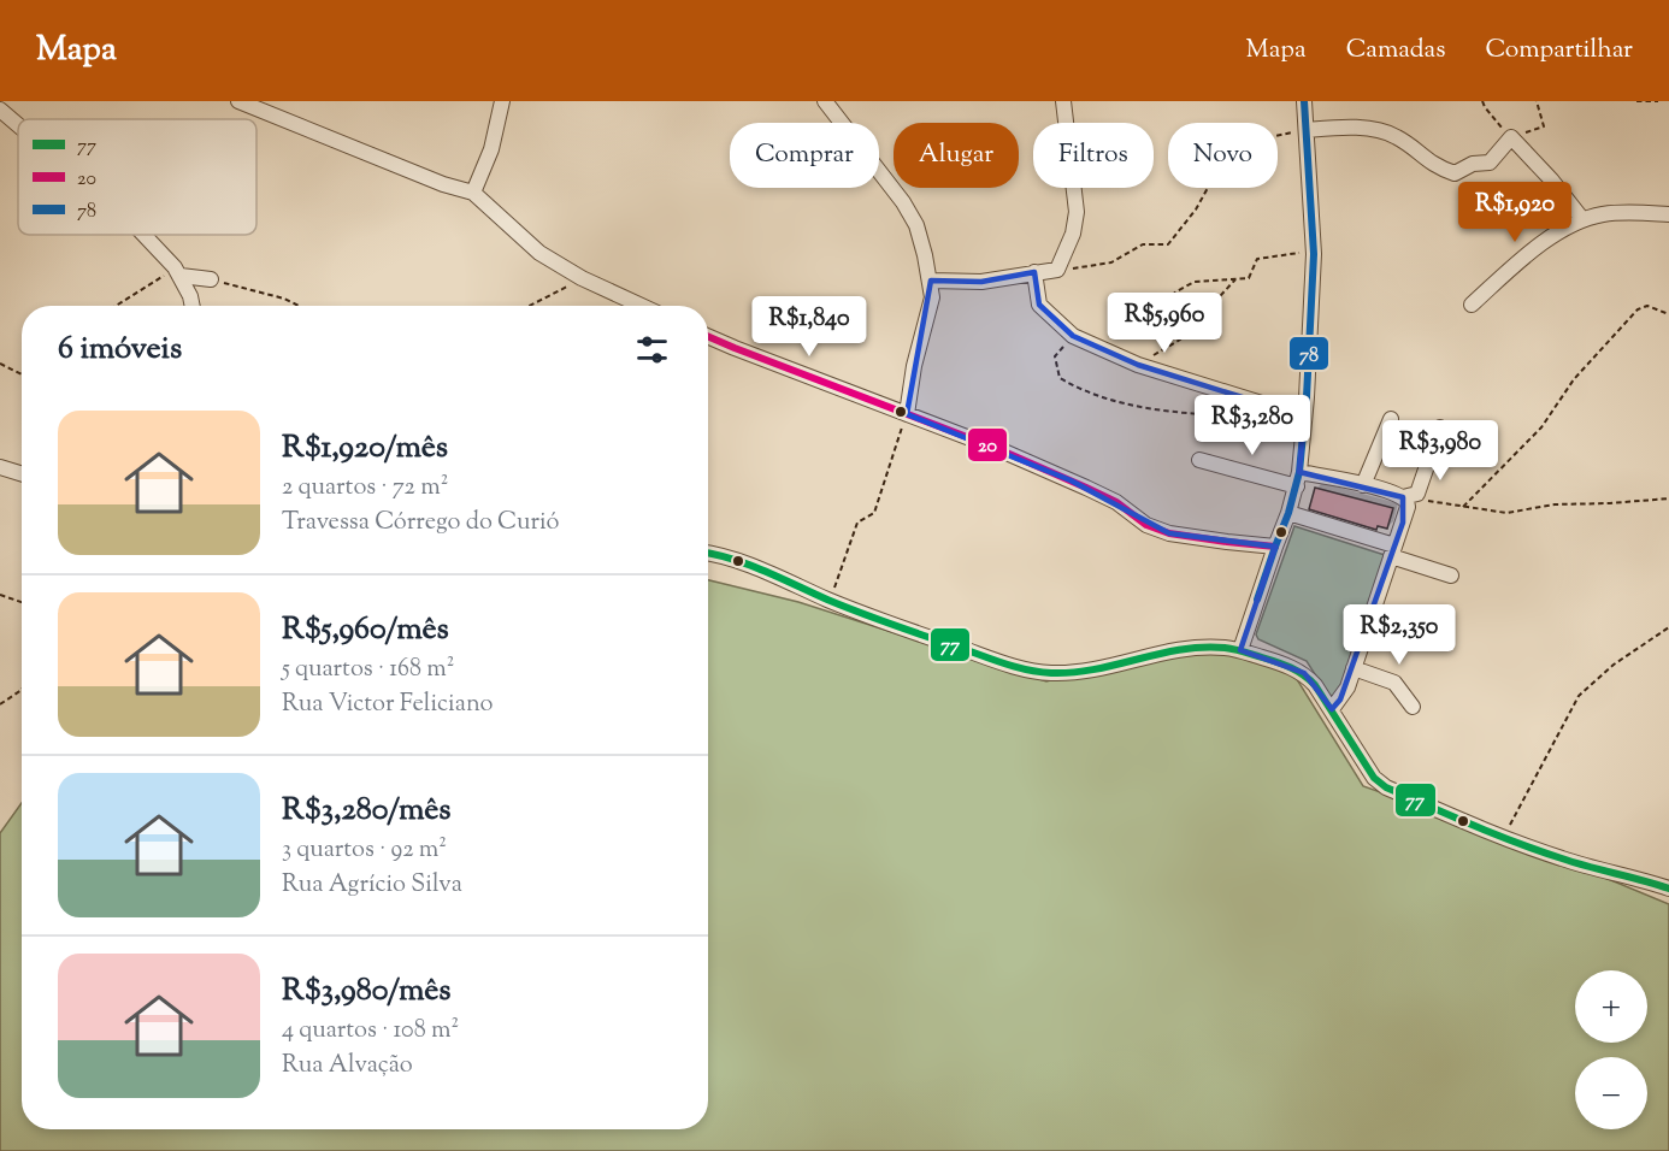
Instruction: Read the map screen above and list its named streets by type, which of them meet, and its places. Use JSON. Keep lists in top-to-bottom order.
{
  "lines": ["transit line 78", "transit line 20", "transit line 77"],
  "legend": ["77", "20", "78"],
  "page": {
    "header": "Mapa",
    "nav": ["Mapa", "Camadas", "Compartilhar"],
    "chip": [
      "Comprar",
      "Alugar",
      "Filtros",
      "Novo"
    ],
    "price": [
      "R$1,920",
      "R$5,960",
      "R$1,840",
      "R$3,280",
      "R$3,980",
      "R$2,350"
    ],
    "heading": "6 imóveis",
    "list": [
      {
        "name": "R$1,920/mês",
        "note": "2 quartos · 72 m² · Travessa Córrego do Curió"
      },
      {
        "name": "R$5,960/mês",
        "note": "5 quartos · 168 m² · Rua Victor Feliciano"
      },
      {
        "name": "R$3,280/mês",
        "note": "3 quartos · 92 m² · Rua Agrício Silva"
      },
      {
        "name": "R$3,980/mês",
        "note": "4 quartos · 108 m² · Rua Alvação"
      }
    ],
    "map_buttons": ["+", "−"]
  }
}
